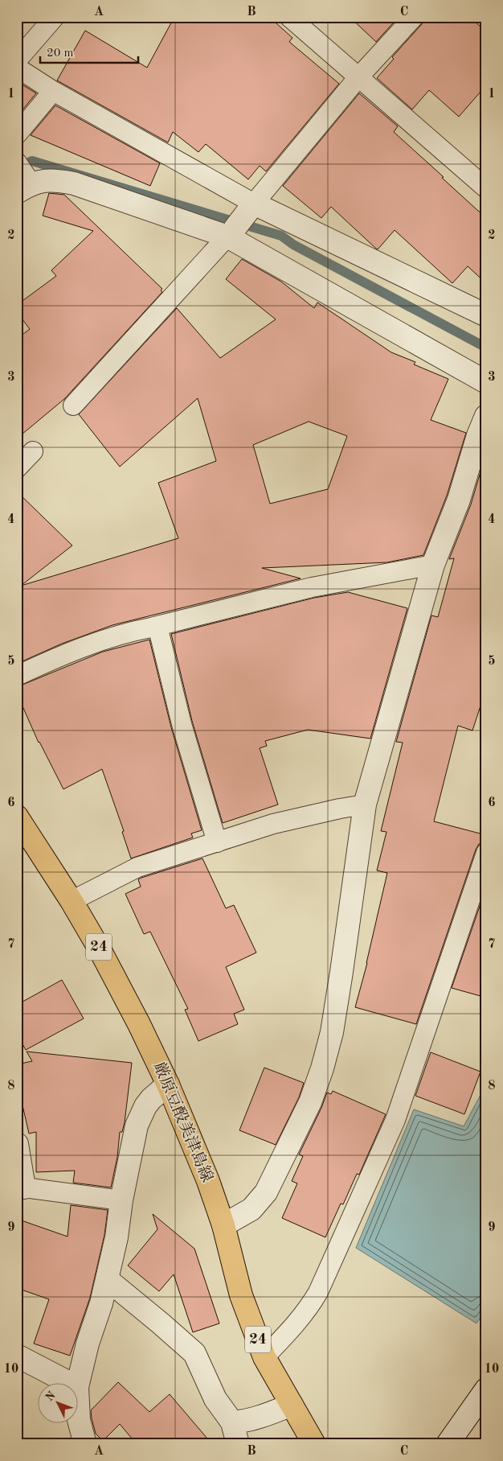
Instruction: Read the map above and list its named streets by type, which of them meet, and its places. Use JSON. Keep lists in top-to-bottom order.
{
  "streets": {
    "main road": ["24", "厳原豆酘美津島線"]
  },
  "scale_bar": "20 m",
  "north": "top left",
  "grid": {
    "columns": ["A", "B", "C"],
    "rows": [
      "1",
      "2",
      "3",
      "4",
      "5",
      "6",
      "7",
      "8",
      "9",
      "10"
    ]
  }
}
